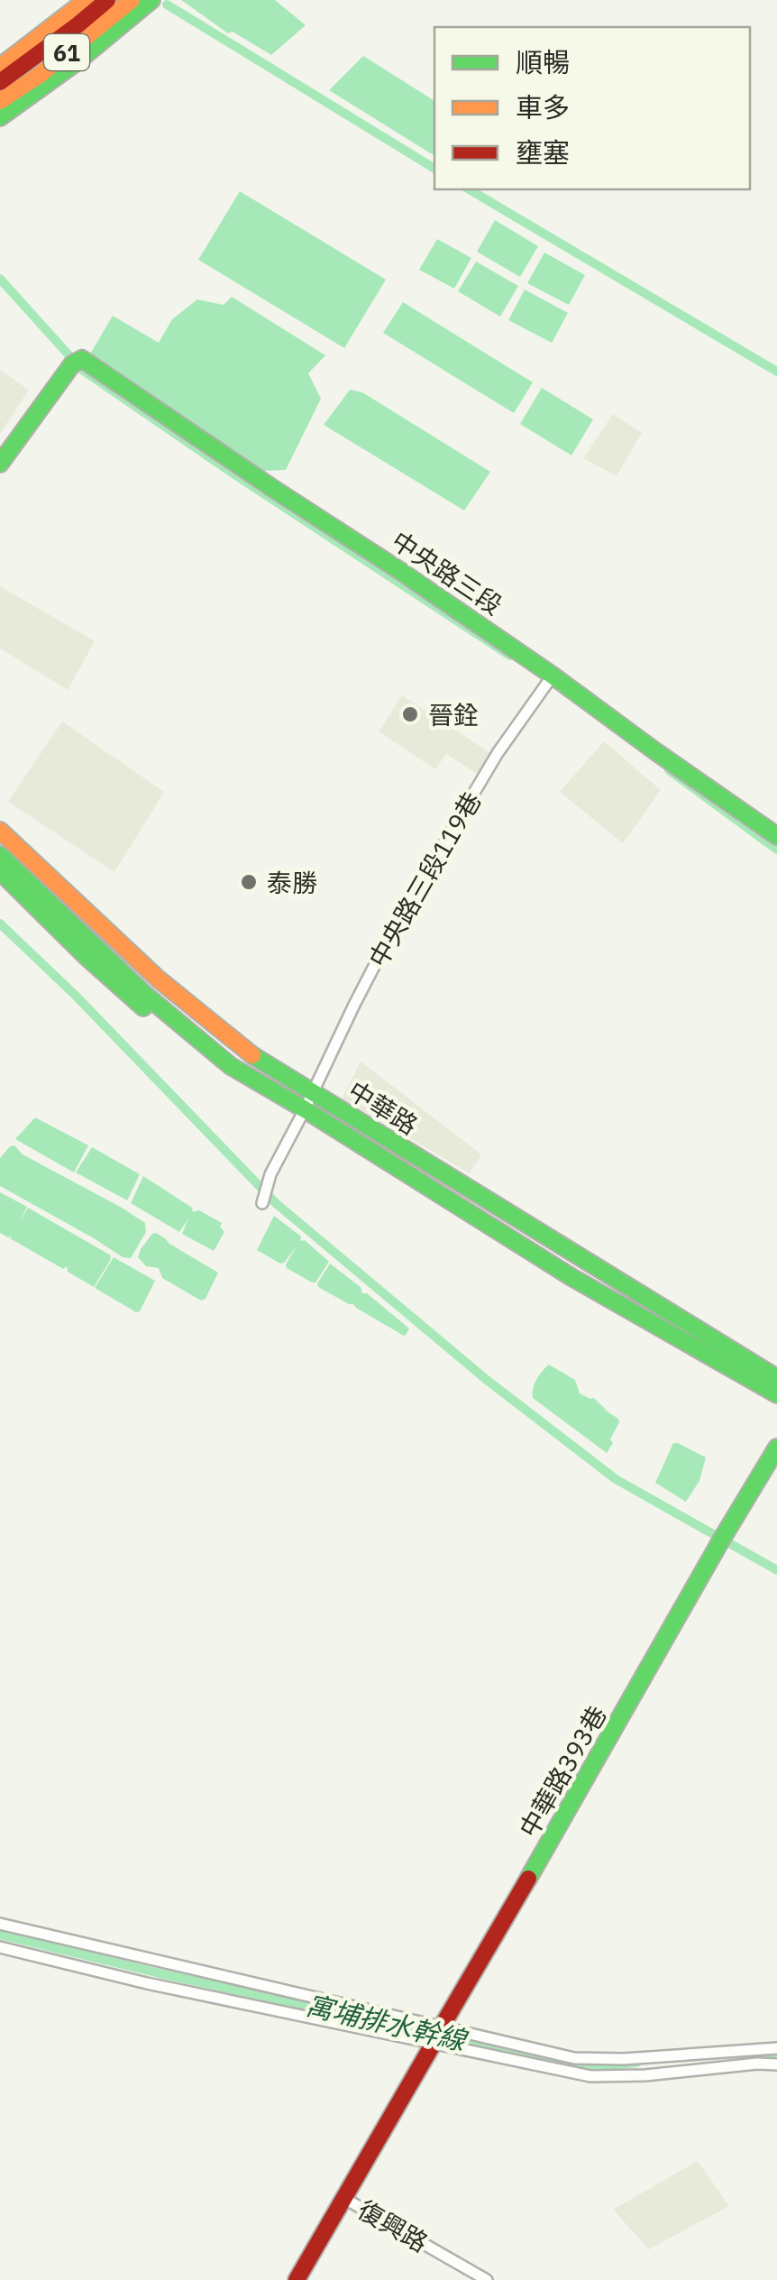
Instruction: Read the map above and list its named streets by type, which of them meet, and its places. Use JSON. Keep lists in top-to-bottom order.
{
  "streets": {
    "main road": [
      "61",
      "中央路三段",
      "中華路",
      "中華路393巷"
    ],
    "street": ["中央路三段119巷", "復興路"]
  },
  "crossings": [
    ["中央路三段", "中央路三段119巷"],
    ["中央路三段119巷", "中華路"],
    ["中華路393巷", "復興路"]
  ],
  "water": ["寓埔排水幹線"],
  "places": ["晉銓", "泰勝"],
  "legend": ["順暢", "車多", "壅塞"]
}
